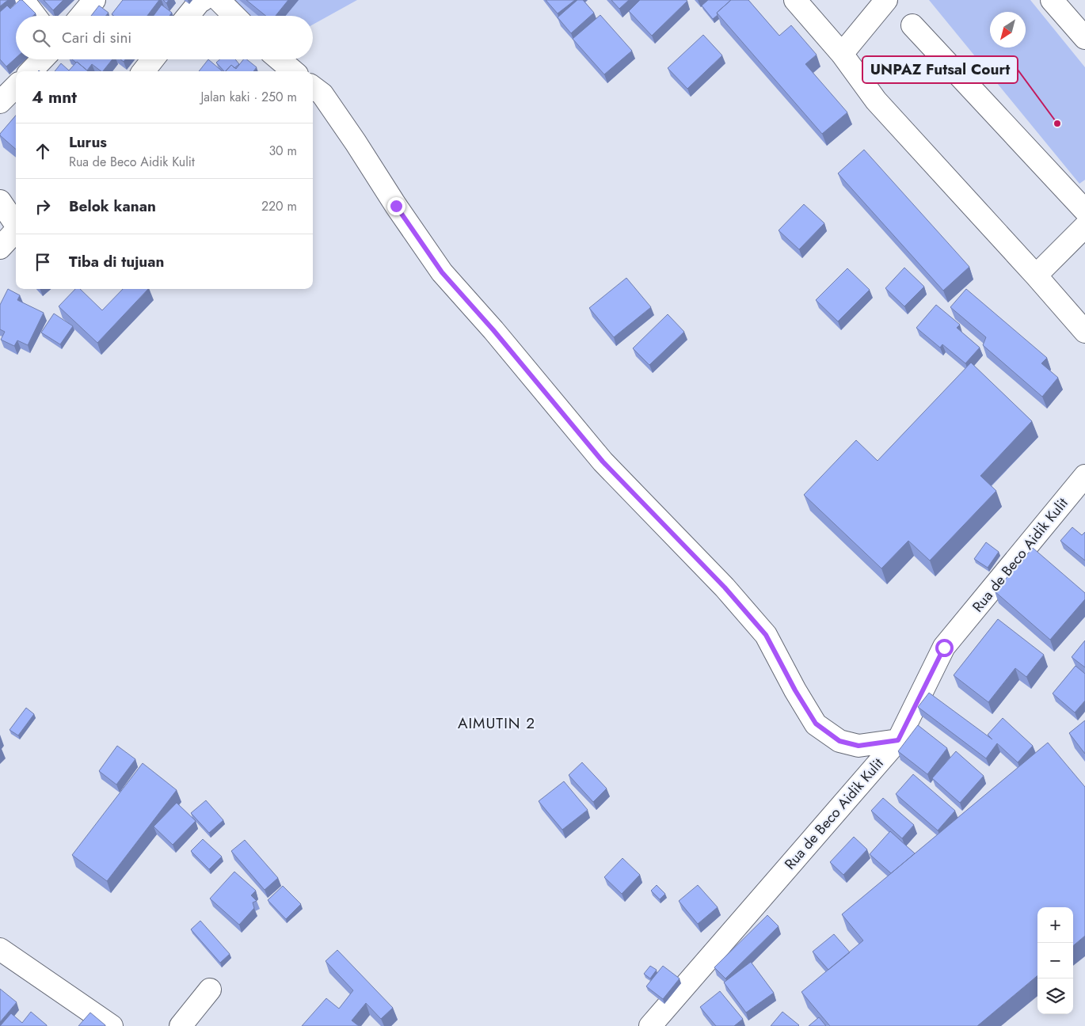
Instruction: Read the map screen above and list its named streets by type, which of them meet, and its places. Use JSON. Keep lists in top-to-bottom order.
{
  "streets": {
    "street": ["Rua de Beco Aidik Kulit"]
  },
  "districts": ["AIMUTIN 2"],
  "places": ["UNPAZ Futsal Court"],
  "north": "bottom left",
  "page": {
    "search": "Cari di sini",
    "heading": ["4 mnt", "Jalan kaki · 250 m"],
    "list": [
      ["Lurus", "Rua de Beco Aidik Kulit", "30 m"],
      ["Belok kanan", "220 m"],
      "Tiba di tujuan"
    ],
    "map_buttons": ["+", "−"]
  }
}
